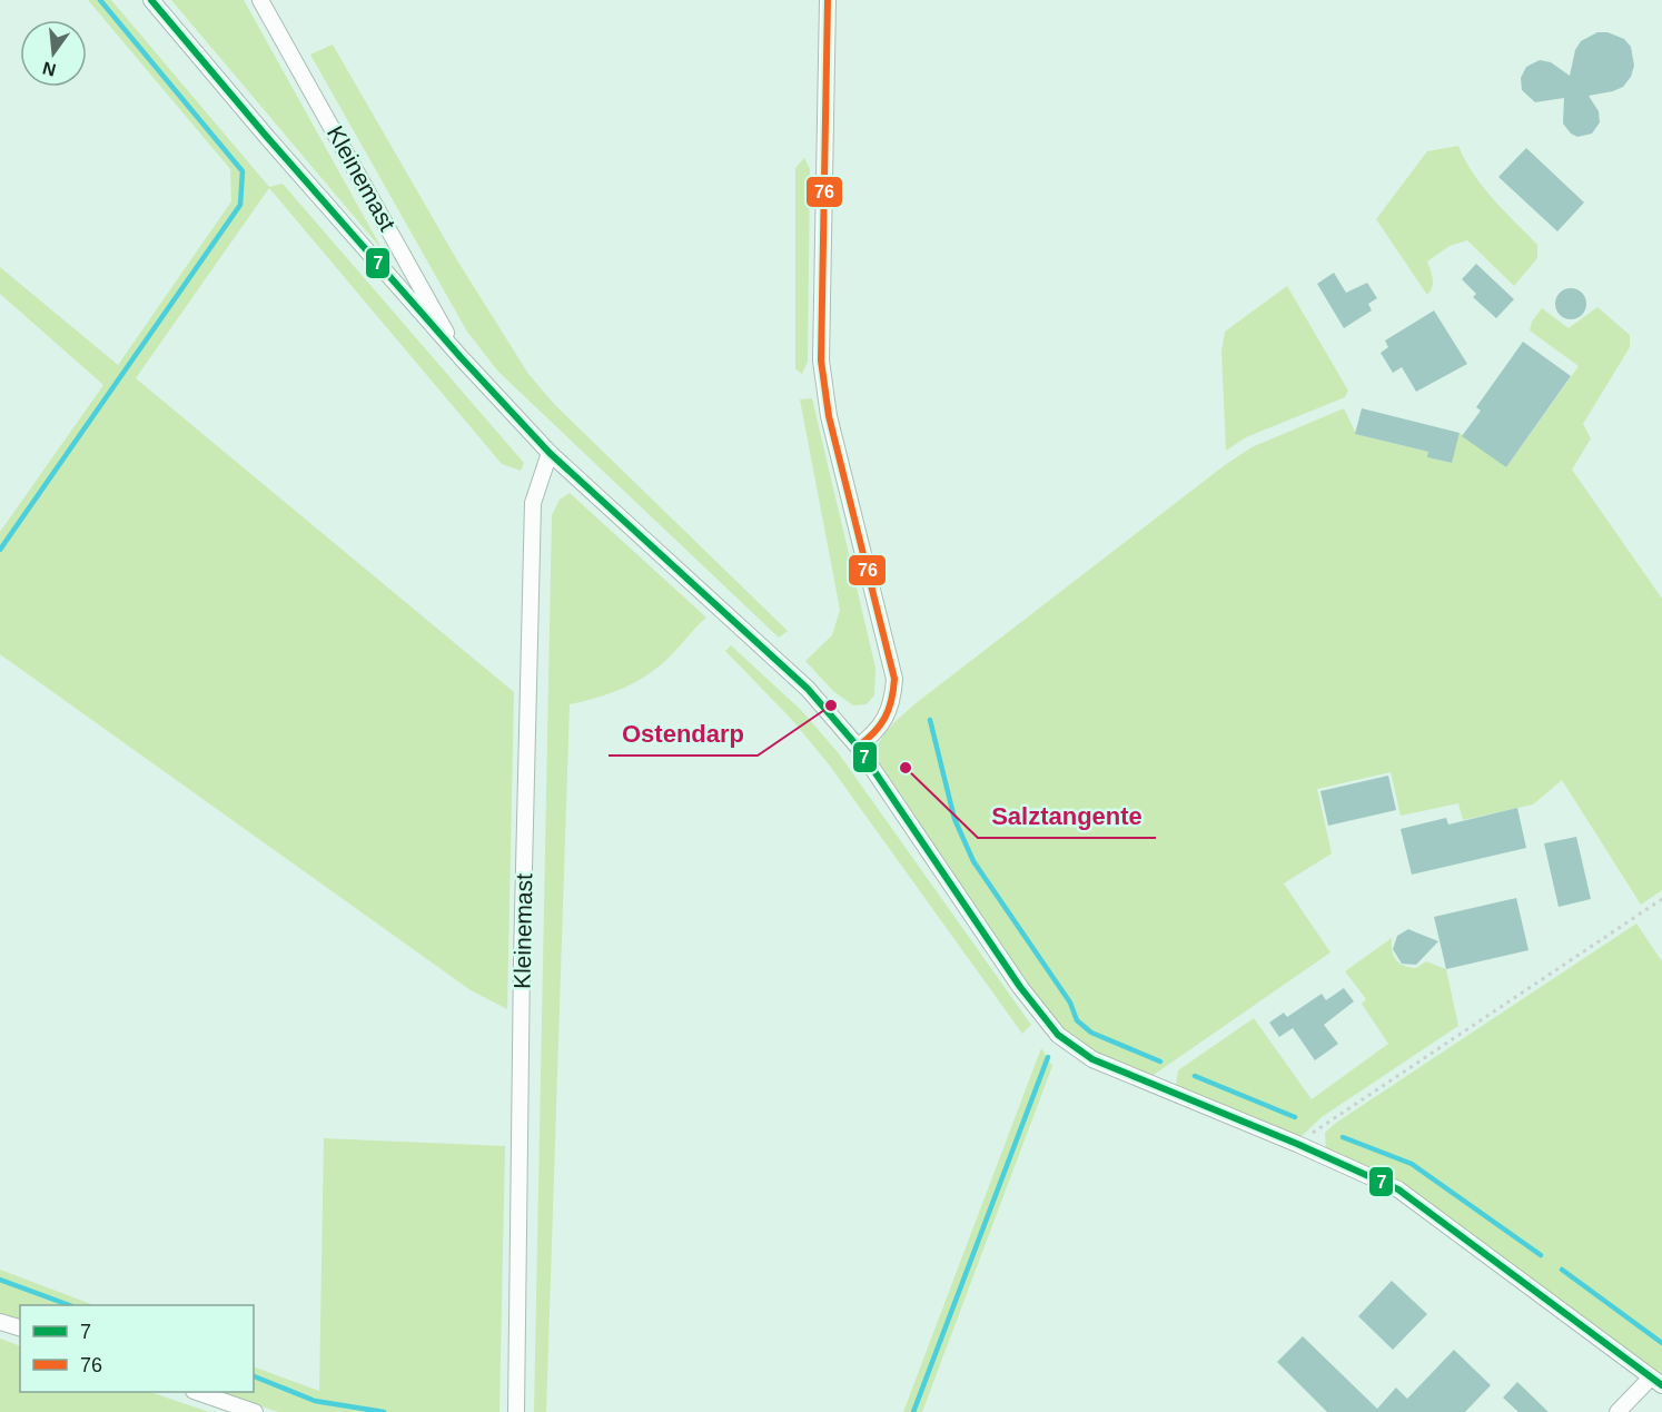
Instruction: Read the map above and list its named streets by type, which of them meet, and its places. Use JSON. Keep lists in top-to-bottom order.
{
  "streets": {
    "street": ["Kleinemast"]
  },
  "places": ["Ostendarp", "Salztangente"],
  "lines": ["transit line 7", "transit line 76"],
  "legend": ["7", "76"],
  "north": "bottom"
}
